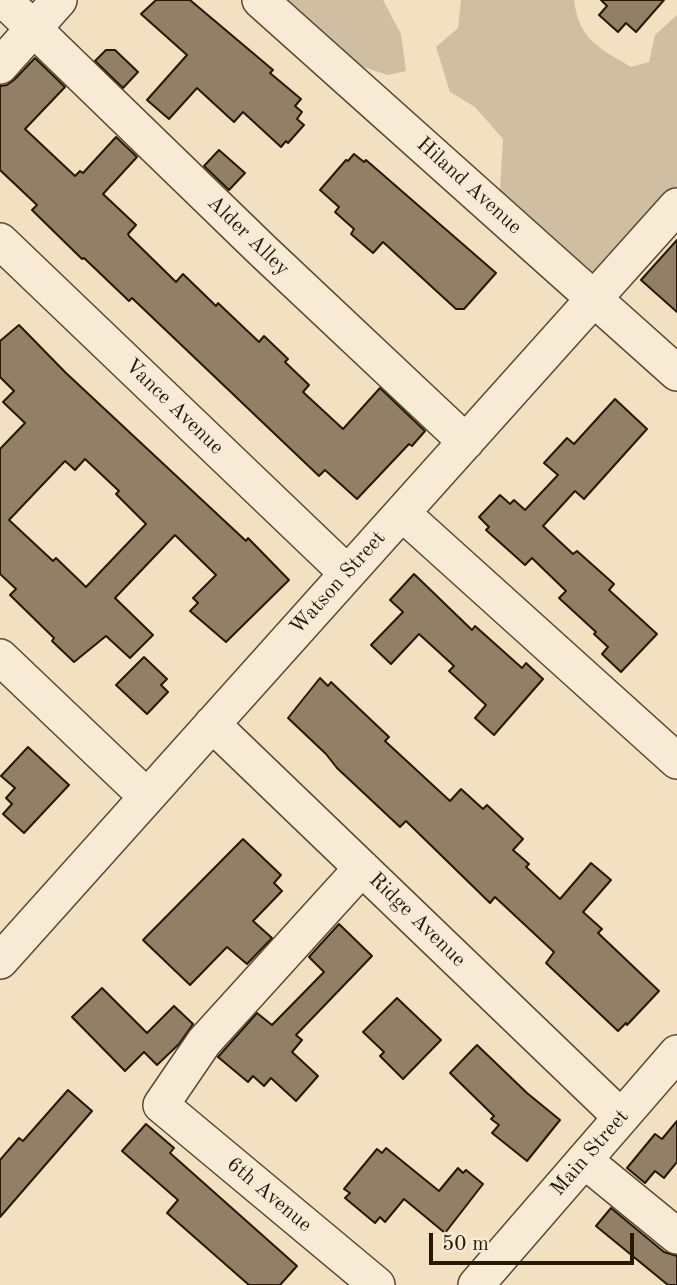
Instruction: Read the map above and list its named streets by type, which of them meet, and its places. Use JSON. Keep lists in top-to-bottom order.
{
  "streets": {
    "street": [
      "Hiland Avenue",
      "Alder Alley",
      "Vance Avenue",
      "Watson Street",
      "Ridge Avenue",
      "Main Street",
      "6th Avenue"
    ]
  },
  "crossings": [
    ["Hiland Avenue", "Watson Street"],
    ["Alder Alley", "Watson Street"],
    ["Vance Avenue", "Watson Street"],
    ["Watson Street", "Ridge Avenue"],
    ["Ridge Avenue", "Main Street"],
    ["Ridge Avenue", "6th Avenue"]
  ],
  "scale_bar": "50 m"
}
